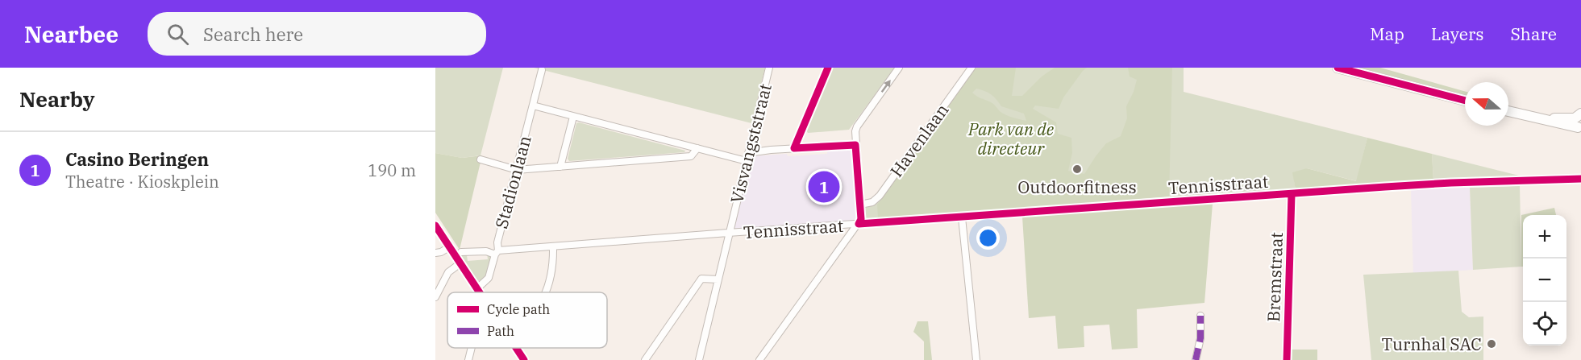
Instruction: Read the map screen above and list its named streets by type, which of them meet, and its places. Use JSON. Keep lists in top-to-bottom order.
{
  "streets": {
    "street": [
      "Havenlaan",
      "Visvangststraat",
      "Stadionlaan",
      "Tennisstraat",
      "Bremstraat"
    ]
  },
  "crossings": [
    ["Visvangststraat", "Tennisstraat"],
    ["Stadionlaan", "Tennisstraat"],
    ["Tennisstraat", "Bremstraat"]
  ],
  "parks": ["Park van de directeur"],
  "places": ["Outdoorfitness", "Turnhal SAC"],
  "legend": ["Cycle path", "Path"],
  "north": "left",
  "page": {
    "header": "Nearbee",
    "search": "Search here",
    "nav": ["Map", "Layers", "Share"],
    "heading": "Nearby",
    "list": [
      {
        "mark": "1",
        "name": "Casino Beringen",
        "note": "Theatre · Kioskplein",
        "value": "190 m"
      }
    ],
    "pins": "1",
    "map_buttons": ["+", "−"]
  }
}
